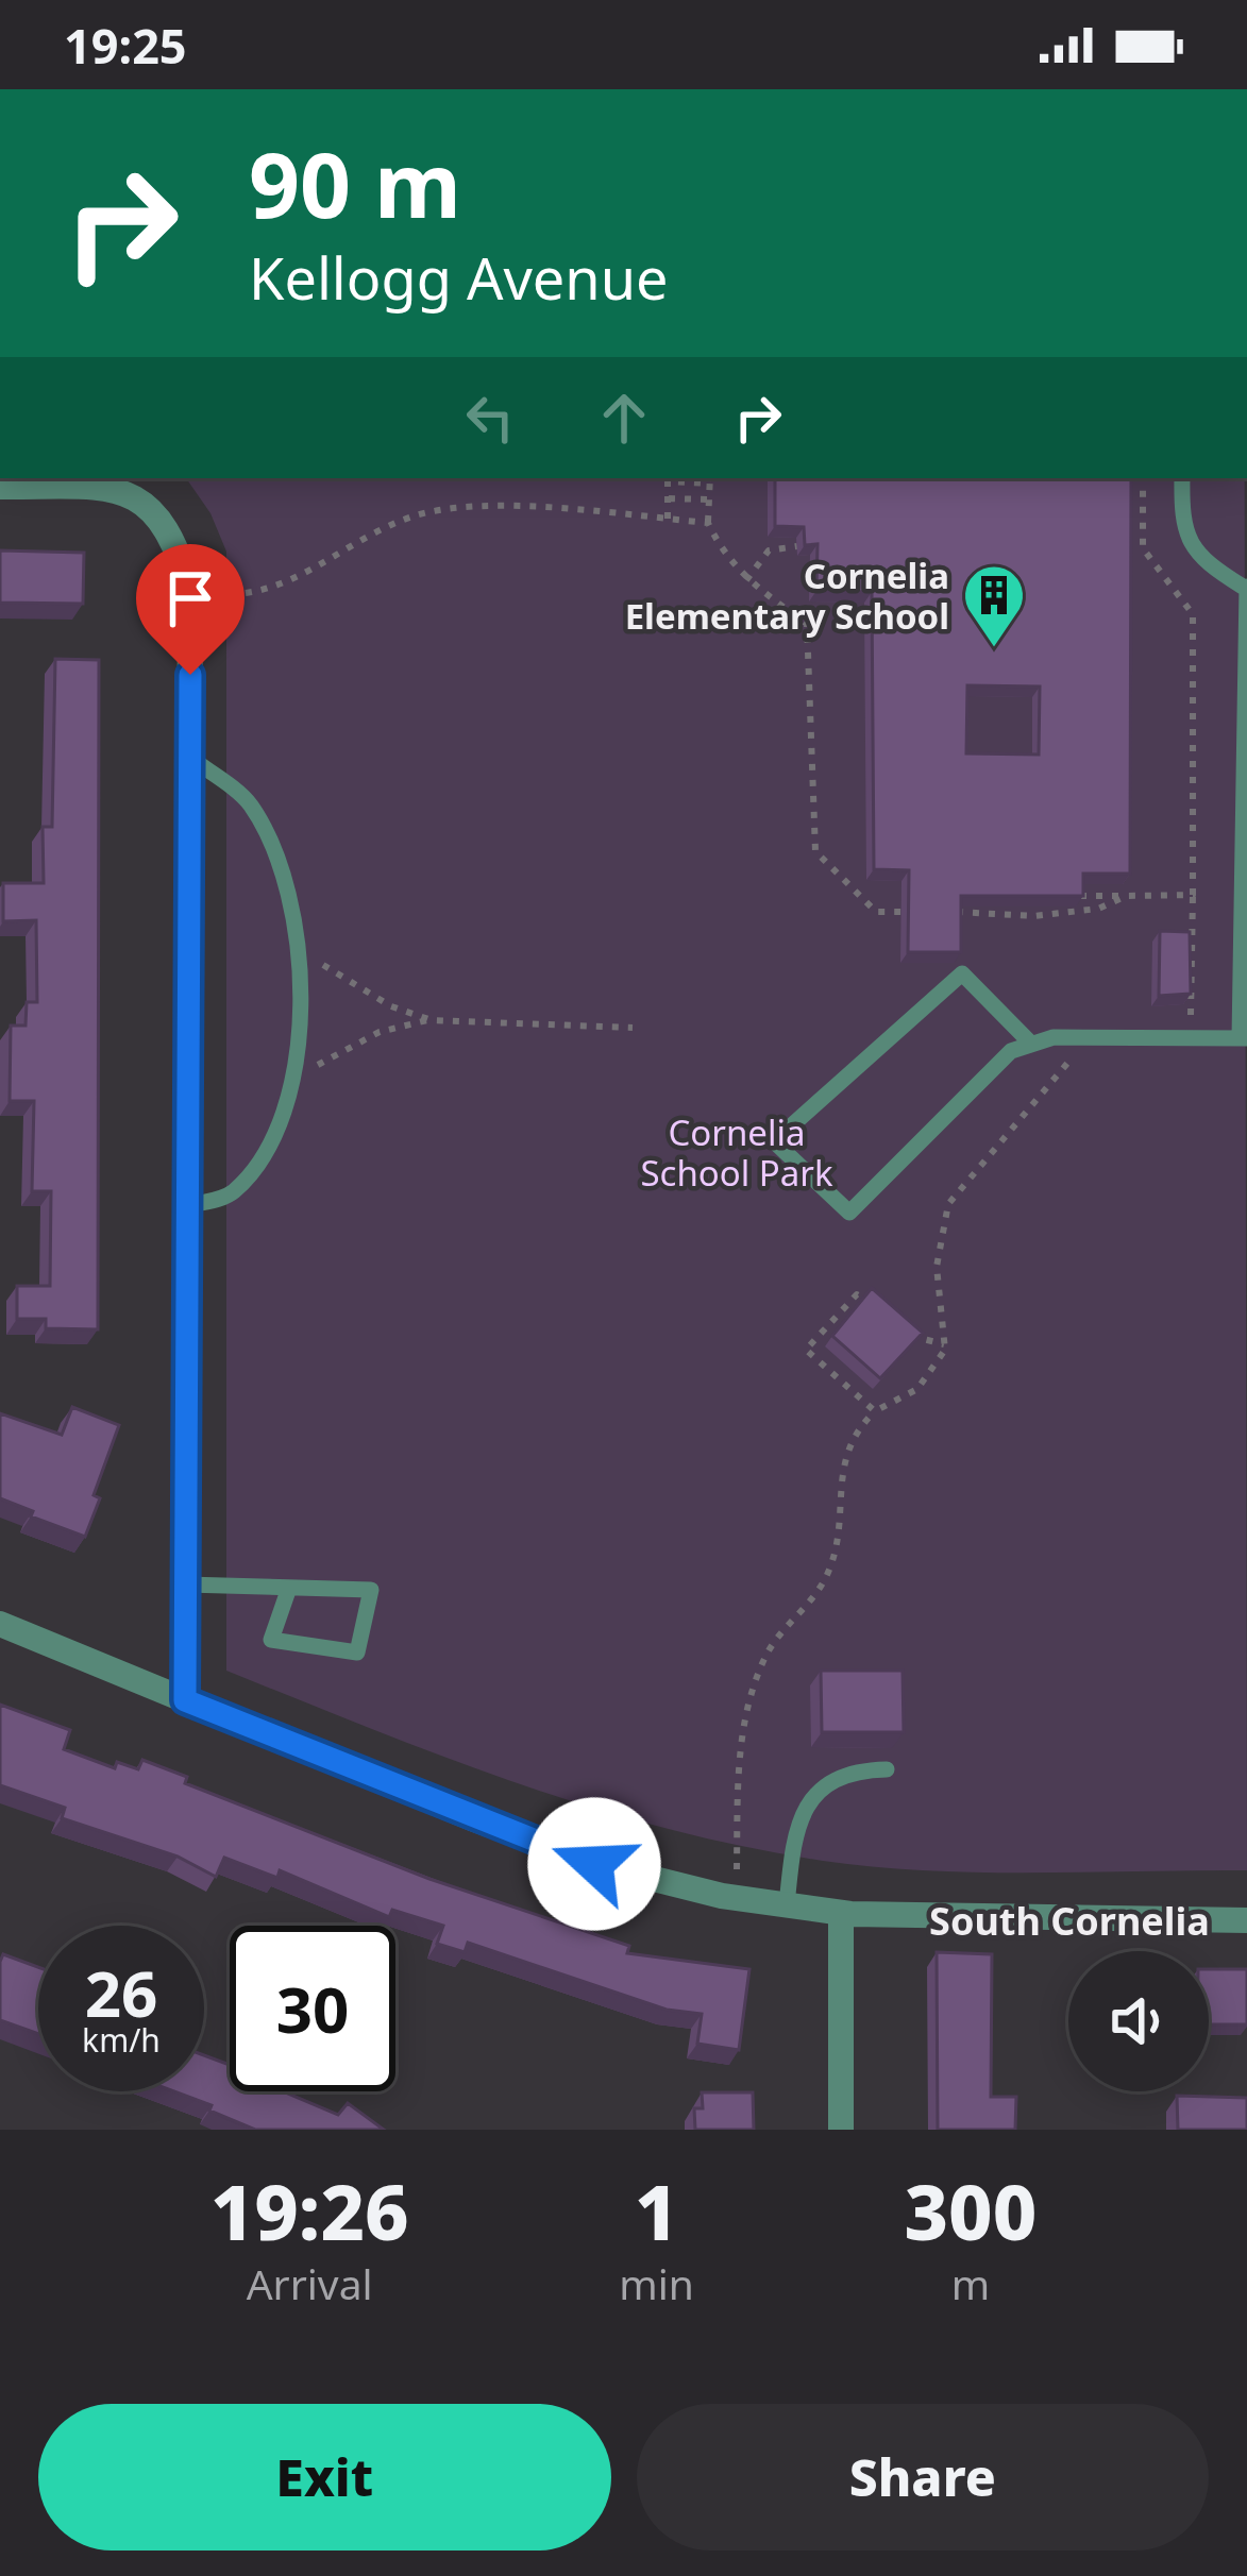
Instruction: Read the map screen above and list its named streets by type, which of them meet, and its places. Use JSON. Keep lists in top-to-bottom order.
{
  "districts": ["South Cornelia"],
  "parks": ["Cornelia School Park"],
  "places": {
    "building": ["Cornelia Elementary School"]
  },
  "page": {
    "status": "19:25",
    "turn": ["90 m", "Kellogg Avenue"],
    "speed": "26 km/h",
    "limit": "30",
    "eta": [
      "19:26",
      "Arrival",
      "1",
      "min",
      "300",
      "m"
    ],
    "buttons": ["Exit", "Share"]
  }
}
